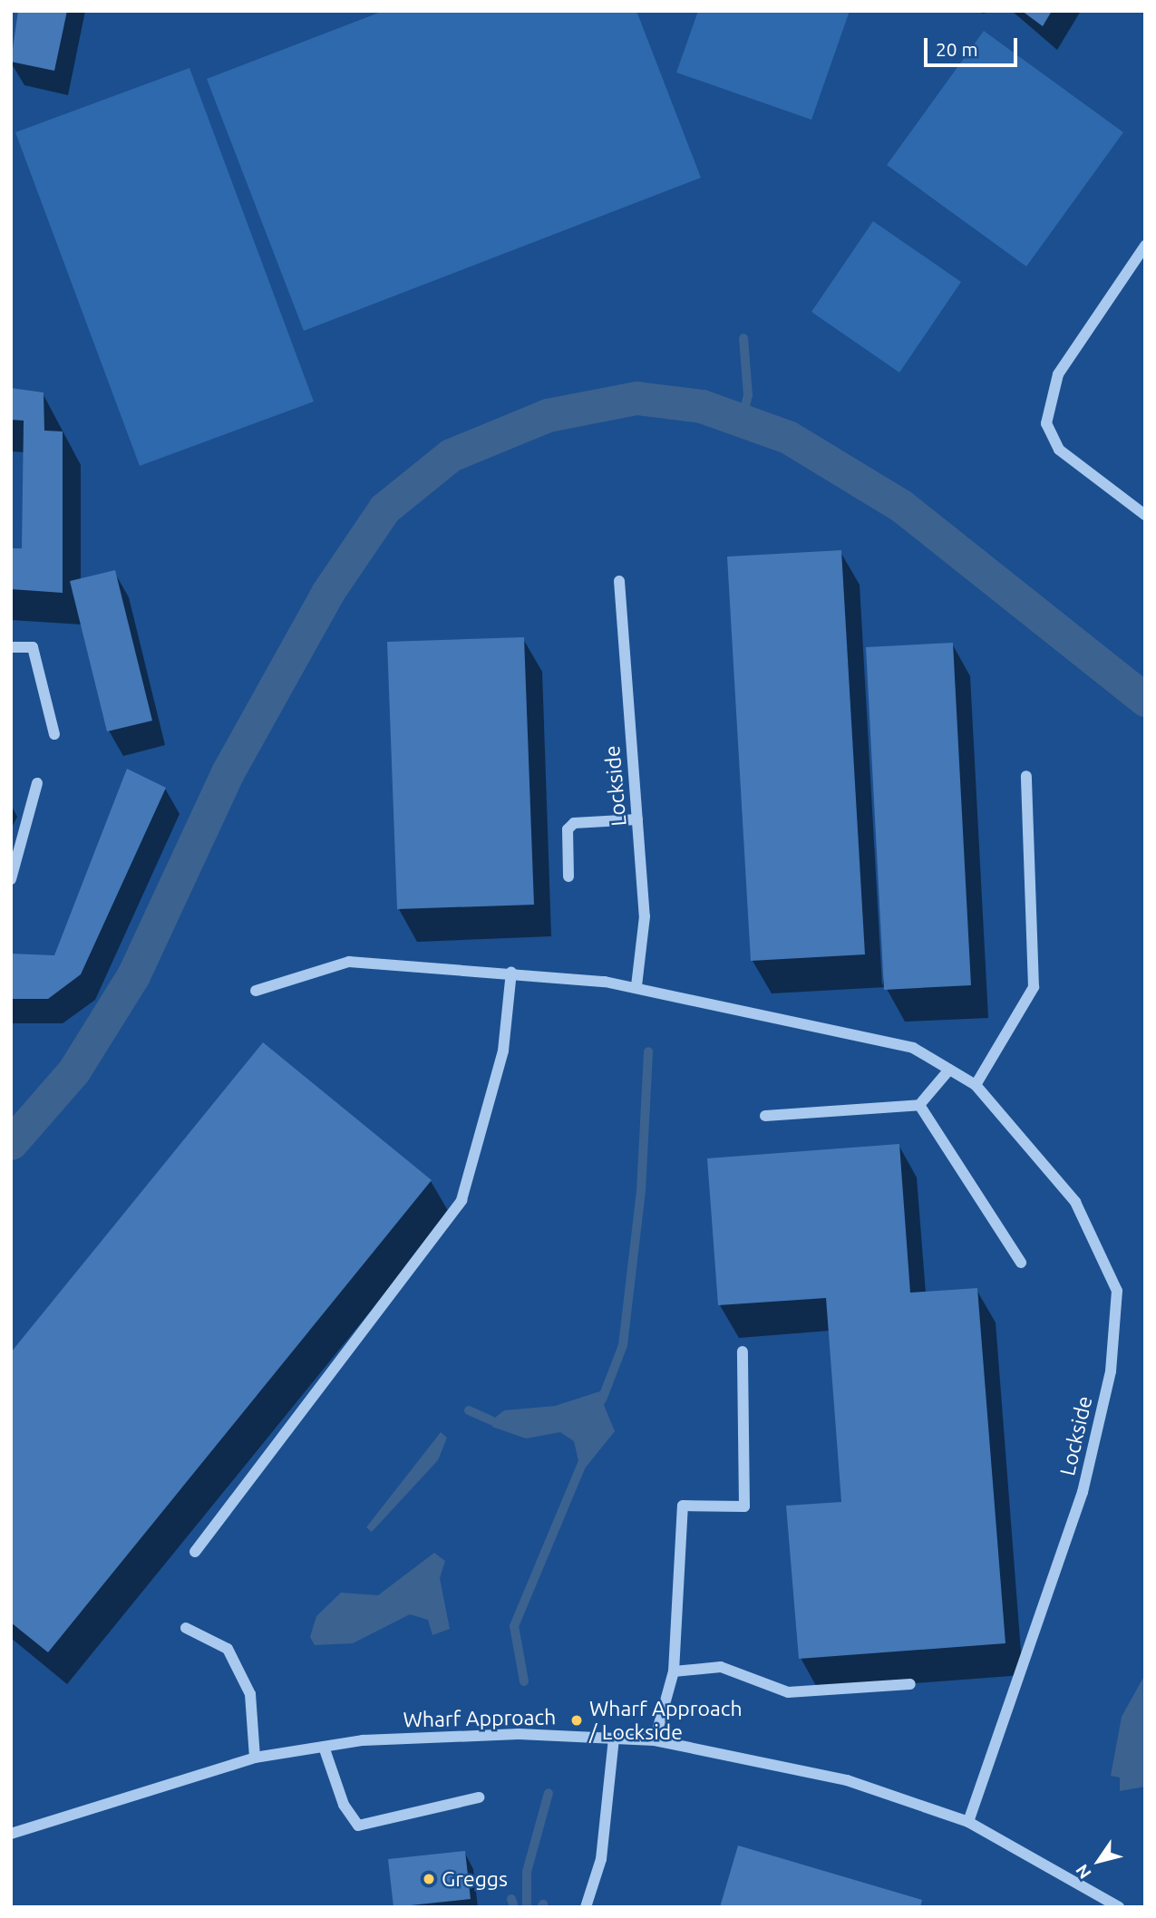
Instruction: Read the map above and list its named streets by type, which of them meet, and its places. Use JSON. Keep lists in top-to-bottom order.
{
  "streets": {
    "street": ["Lockside", "Wharf Approach"]
  },
  "crossings": [
    ["Lockside", "Wharf Approach"]
  ],
  "places": ["Wharf Approach / Lockside", "Greggs"],
  "scale_bar": "20 m",
  "north": "bottom left"
}
